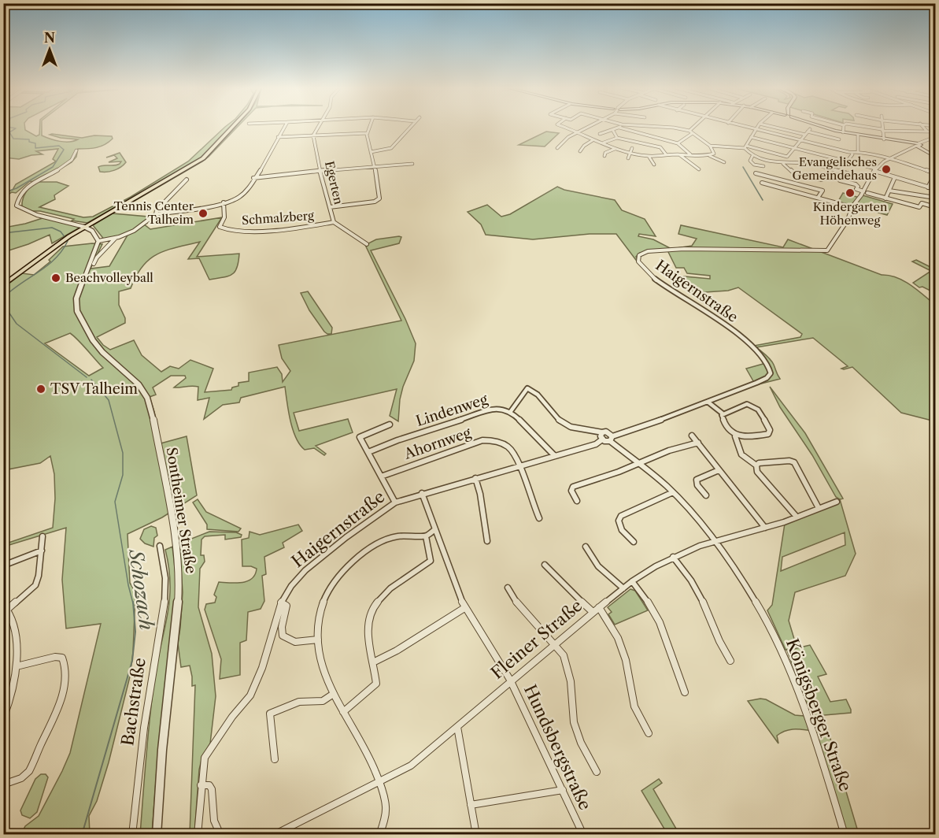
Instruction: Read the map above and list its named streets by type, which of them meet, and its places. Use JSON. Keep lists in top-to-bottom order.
{
  "streets": {
    "street": [
      "Egerten",
      "Schmalzberg",
      "Haigernstraße",
      "Lindenweg",
      "Ahornweg",
      "Sontheimer Straße",
      "Fleiner Straße",
      "Bachstraße",
      "Königsberger Straße",
      "Hundsbergstraße"
    ]
  },
  "crossings": [
    ["Egerten", "Schmalzberg"],
    ["Haigernstraße", "Ahornweg"],
    ["Haigernstraße", "Königsberger Straße"],
    ["Haigernstraße", "Hundsbergstraße"],
    ["Fleiner Straße", "Königsberger Straße"],
    ["Fleiner Straße", "Hundsbergstraße"]
  ],
  "water": ["Schozach"],
  "places": [
    "Evangelisches Gemeindehaus",
    "Kindergarten Höhenweg",
    "Tennis Center Talheim",
    "Beachvolleyball",
    "TSV Talheim"
  ],
  "north": "top"
}
